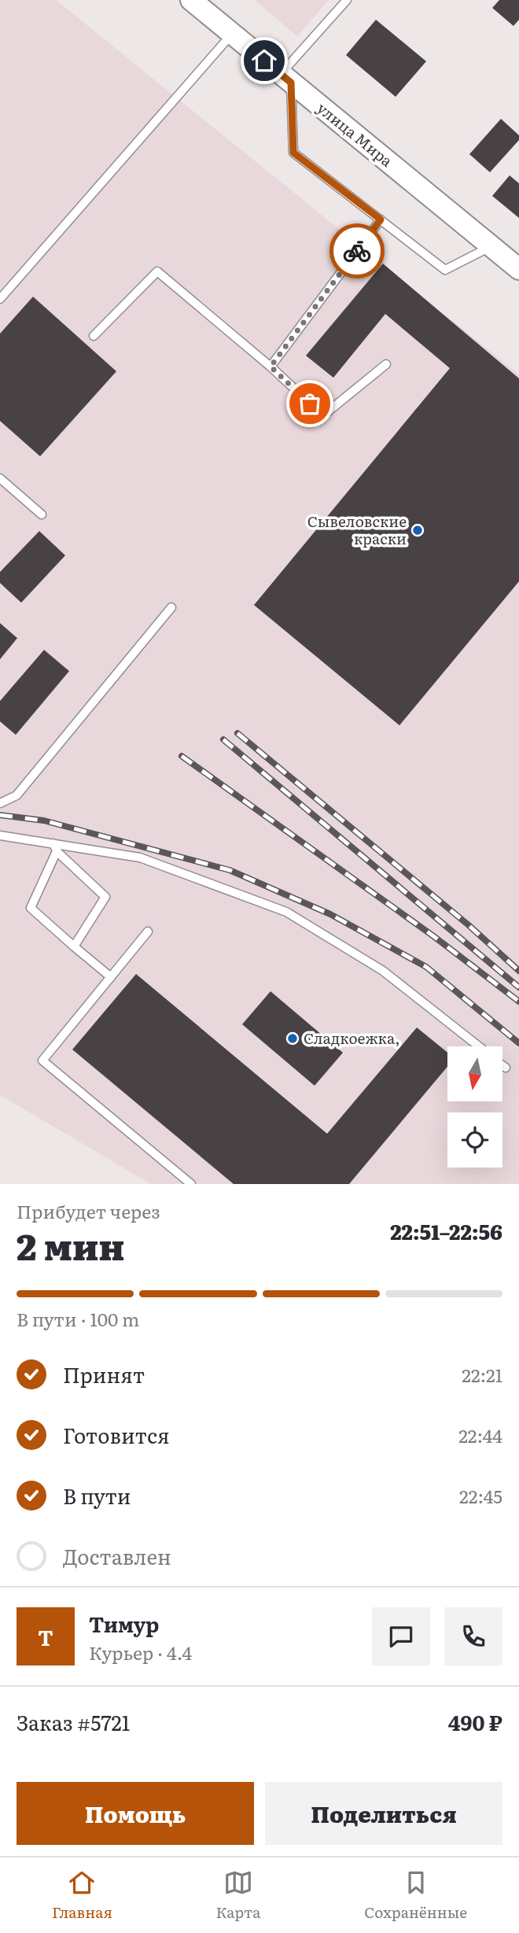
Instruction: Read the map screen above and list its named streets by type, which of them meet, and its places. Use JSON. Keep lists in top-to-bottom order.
{
  "streets": {
    "main road": ["улица Мира"]
  },
  "places": ["Сывеловские краски", "Сладкоежка,"],
  "north": "bottom",
  "page": {
    "heading": ["2 мин", "Прибудет через", "22:51–22:56"],
    "panel": [
      "Тимур",
      "Курьер · 4.4",
      "Заказ #5721",
      "490 ₽"
    ],
    "bar": "В пути · 100 m",
    "list": [
      ["Принят", "22:21"],
      ["Готовится", "22:44"],
      ["В пути", "22:45"],
      "Доставлен"
    ],
    "round": "Т",
    "buttons": ["Помощь", "Поделиться"],
    "tabs": ["Главная", "Карта", "Сохранённые"]
  }
}
